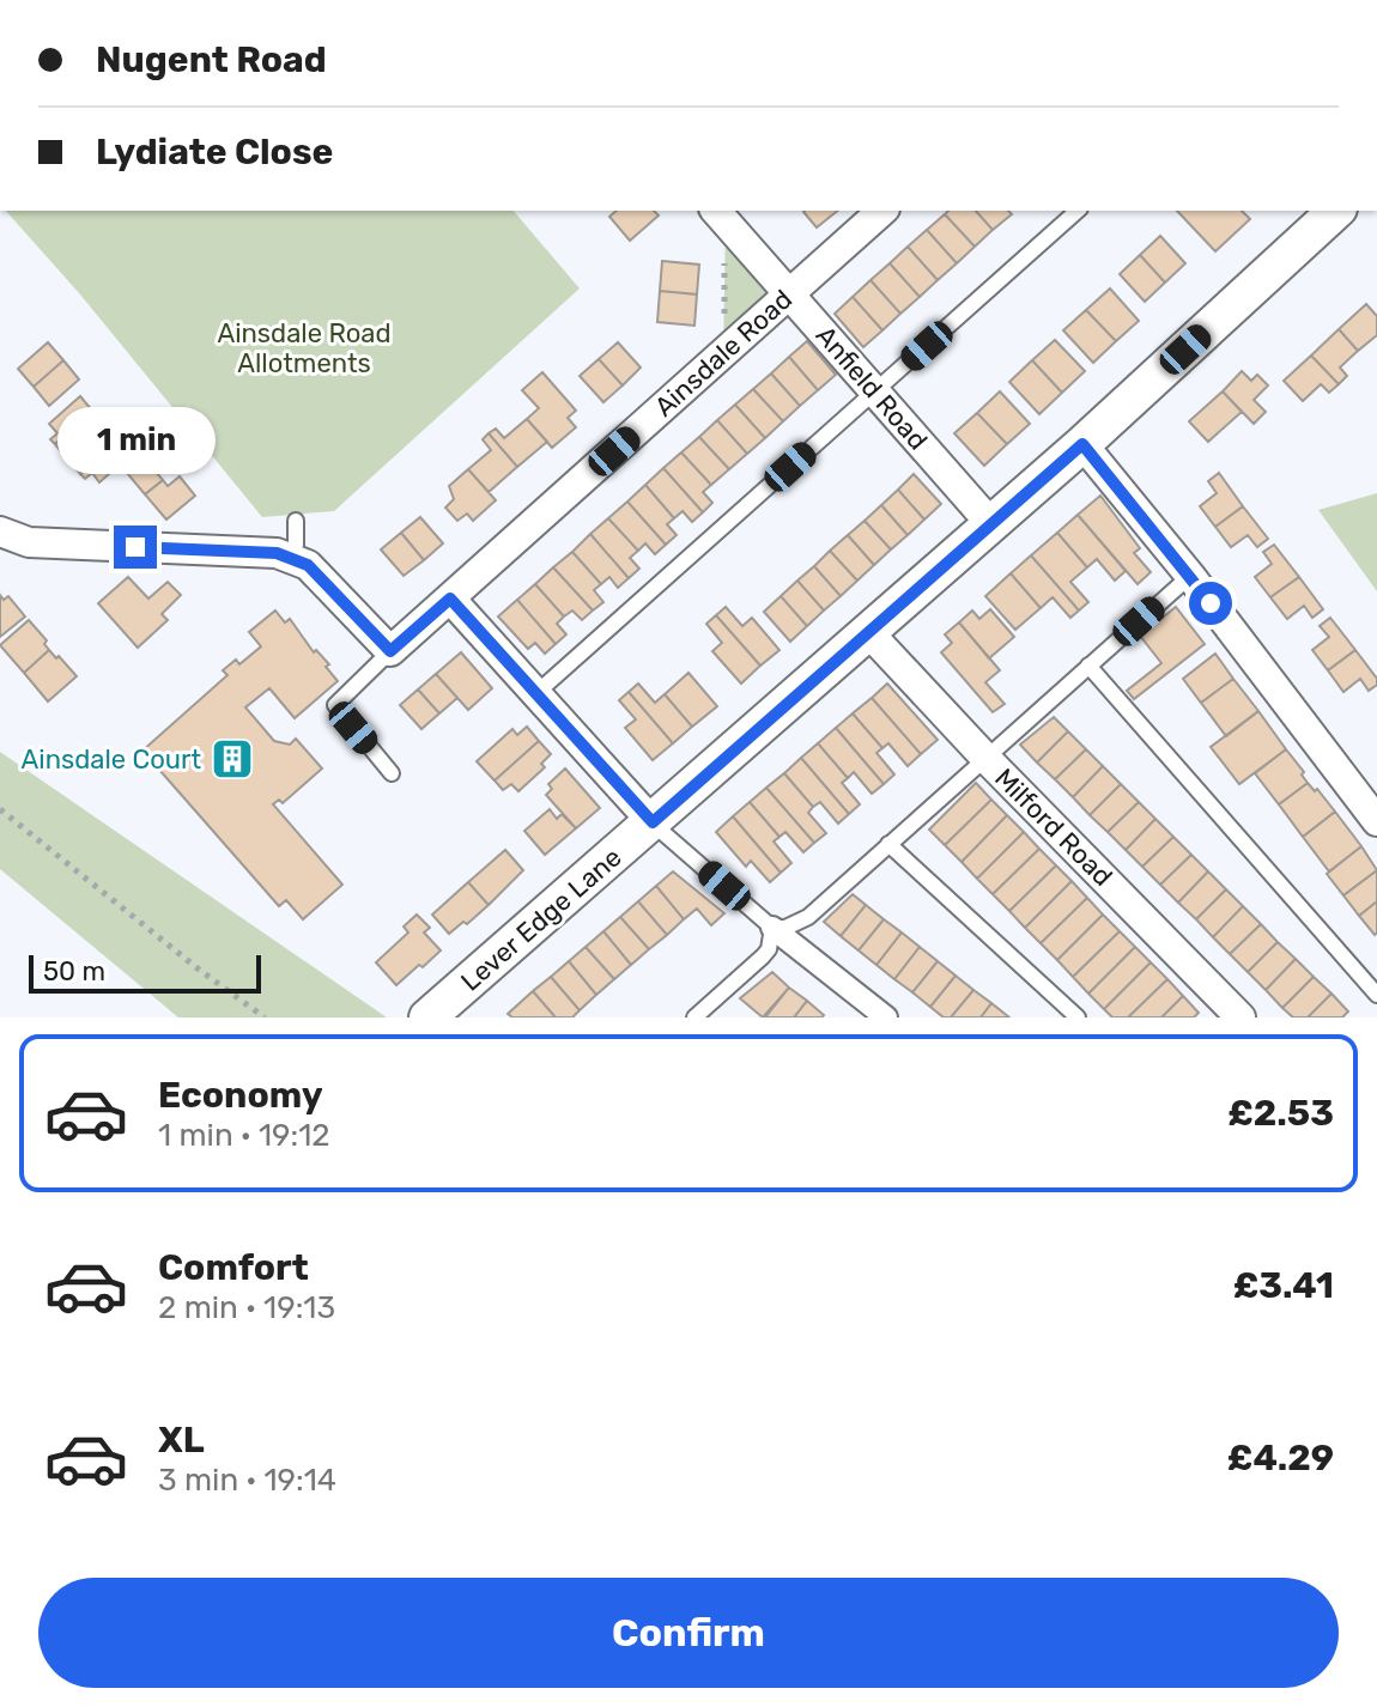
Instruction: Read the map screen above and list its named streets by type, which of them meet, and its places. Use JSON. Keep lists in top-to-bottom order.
{
  "streets": {
    "street": [
      "Ainsdale Road",
      "Anfield Road",
      "Milford Road",
      "Lever Edge Lane"
    ]
  },
  "crossings": [
    ["Ainsdale Road", "Anfield Road"],
    ["Anfield Road", "Lever Edge Lane"],
    ["Milford Road", "Lever Edge Lane"]
  ],
  "parks": ["Ainsdale Road Allotments"],
  "places": {
    "building": ["Ainsdale Court"]
  },
  "scale_bar": "50 m",
  "page": {
    "banner": ["Nugent Road", "Lydiate Close"],
    "bubble": "1 min",
    "scale": "50 m",
    "list": [
      {
        "name": "Economy",
        "note": "1 min · 19:12",
        "value": "£2.53"
      },
      {
        "name": "Comfort",
        "note": "2 min · 19:13",
        "value": "£3.41"
      },
      {
        "name": "XL",
        "note": "3 min · 19:14",
        "value": "£4.29"
      }
    ],
    "buttons": "Confirm"
  }
}
